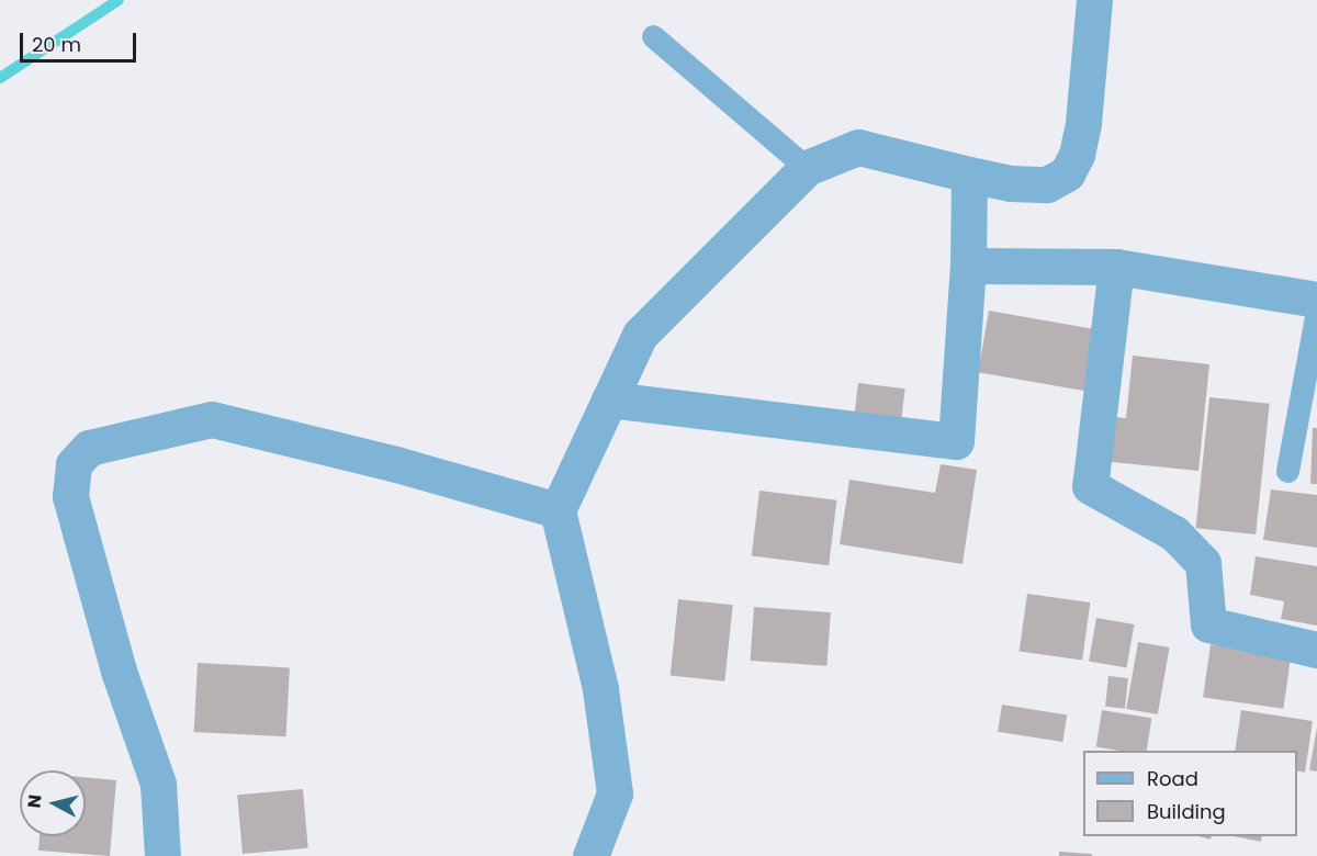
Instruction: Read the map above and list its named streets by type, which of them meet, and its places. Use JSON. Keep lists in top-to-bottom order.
{
  "legend": ["Road", "Building"],
  "scale_bar": "20 m",
  "north": "left"
}
